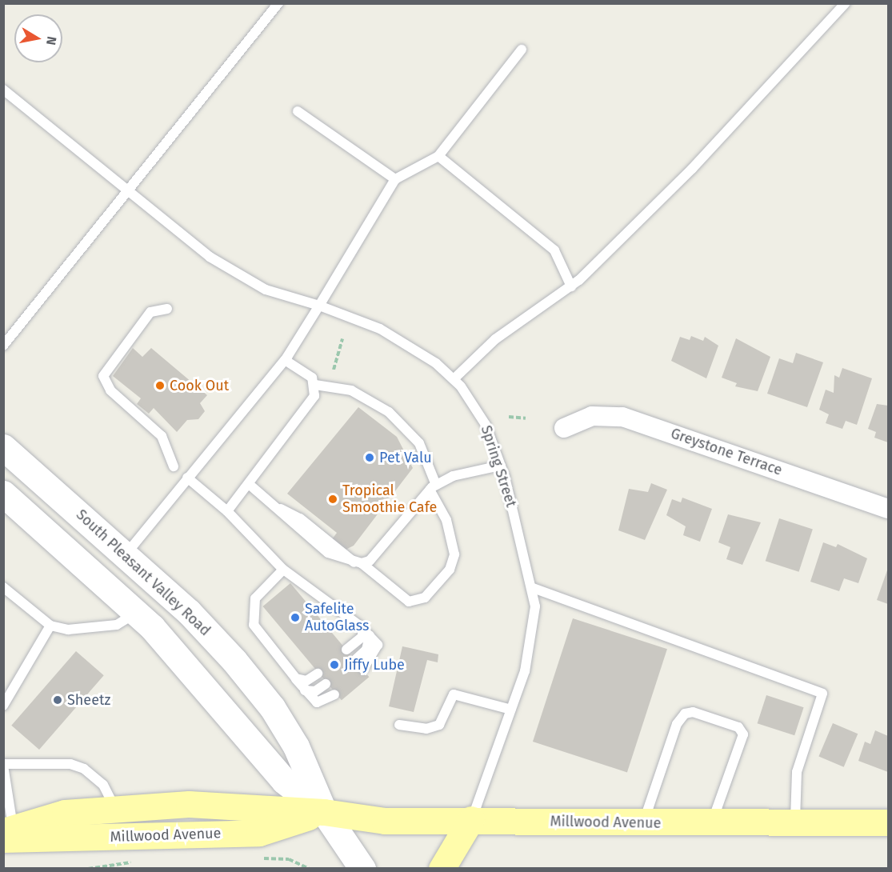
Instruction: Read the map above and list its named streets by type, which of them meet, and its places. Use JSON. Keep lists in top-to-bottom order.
{
  "streets": {
    "main road": ["South Pleasant Valley Road", "Millwood Avenue"],
    "street": ["Greystone Terrace"],
    "lane": ["Spring Street"]
  },
  "crossings": [
    ["Spring Street", "Millwood Avenue"],
    ["South Pleasant Valley Road", "Millwood Avenue"]
  ],
  "places": [
    "Cook Out",
    "Pet Valu",
    "Tropical Smoothie Cafe",
    "Safelite AutoGlass",
    "Jiffy Lube",
    "Sheetz"
  ],
  "north": "right"
}
